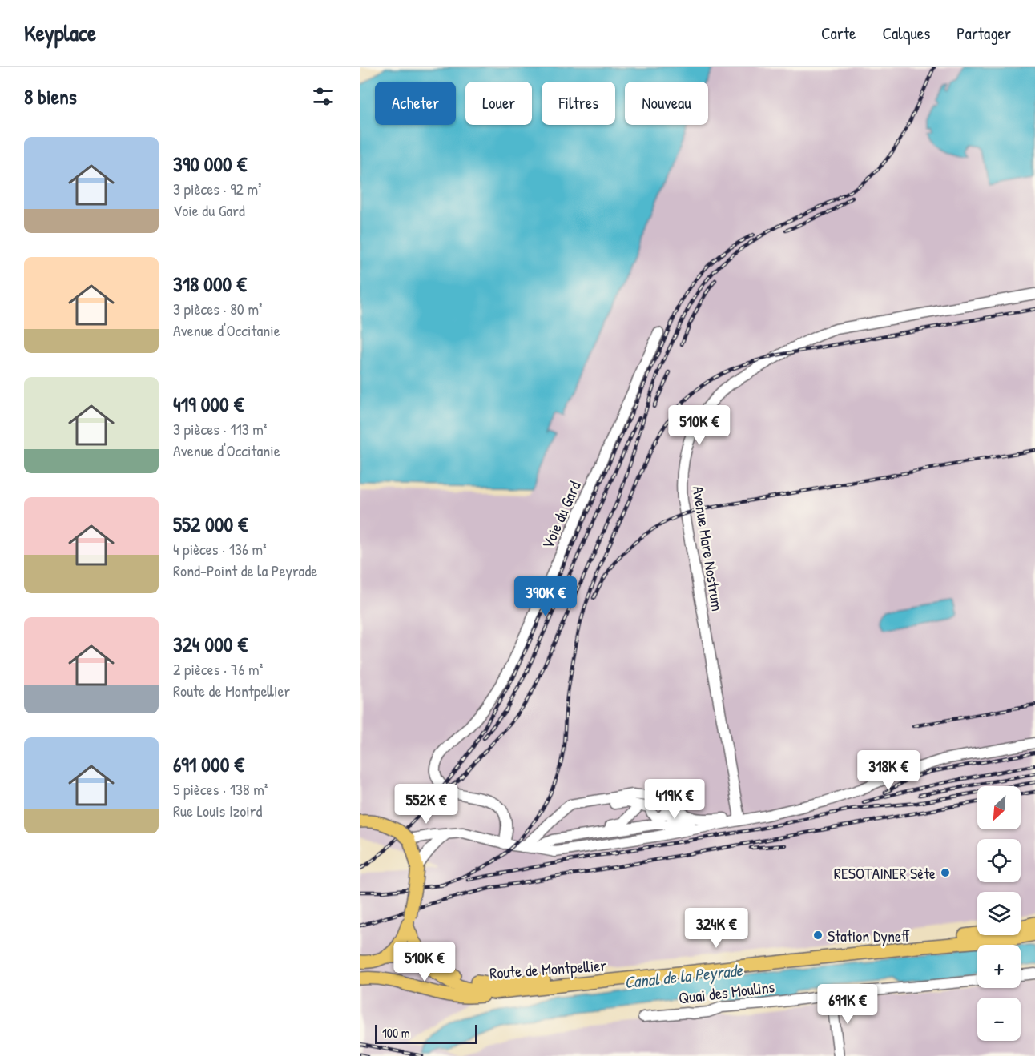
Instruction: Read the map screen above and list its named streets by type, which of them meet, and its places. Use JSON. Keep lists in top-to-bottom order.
{
  "streets": {
    "main road": ["Route de Montpellier"],
    "street": ["Voie du Gard", "Avenue Mare Nostrum", "Quai des Moulins"]
  },
  "water": ["Canal de la Peyrade"],
  "places": ["RESOTAINER Sète", "Station Dyneff"],
  "scale_bar": "100 m",
  "north": "bottom left",
  "page": {
    "header": "Keyplace",
    "nav": ["Carte", "Calques", "Partager"],
    "heading": "8 biens",
    "chip": [
      "Acheter",
      "Louer",
      "Filtres",
      "Nouveau"
    ],
    "list": [
      {
        "name": "390 000 €",
        "note": "3 pièces · 92 m² · Voie du Gard"
      },
      {
        "name": "318 000 €",
        "note": "3 pièces · 80 m² · Avenue d'Occitanie"
      },
      {
        "name": "419 000 €",
        "note": "3 pièces · 113 m² · Avenue d'Occitanie"
      },
      {
        "name": "552 000 €",
        "note": "4 pièces · 136 m² · Rond-Point de la Peyrade"
      },
      {
        "name": "324 000 €",
        "note": "2 pièces · 76 m² · Route de Montpellier"
      },
      {
        "name": "691 000 €",
        "note": "5 pièces · 138 m² · Rue Louis Izoird"
      }
    ],
    "price": [
      "510K €",
      "390K €",
      "318K €",
      "419K €",
      "552K €",
      "324K €",
      "510K €",
      "691K €"
    ],
    "map_buttons": ["+", "−"],
    "scale": "100 m"
  }
}
